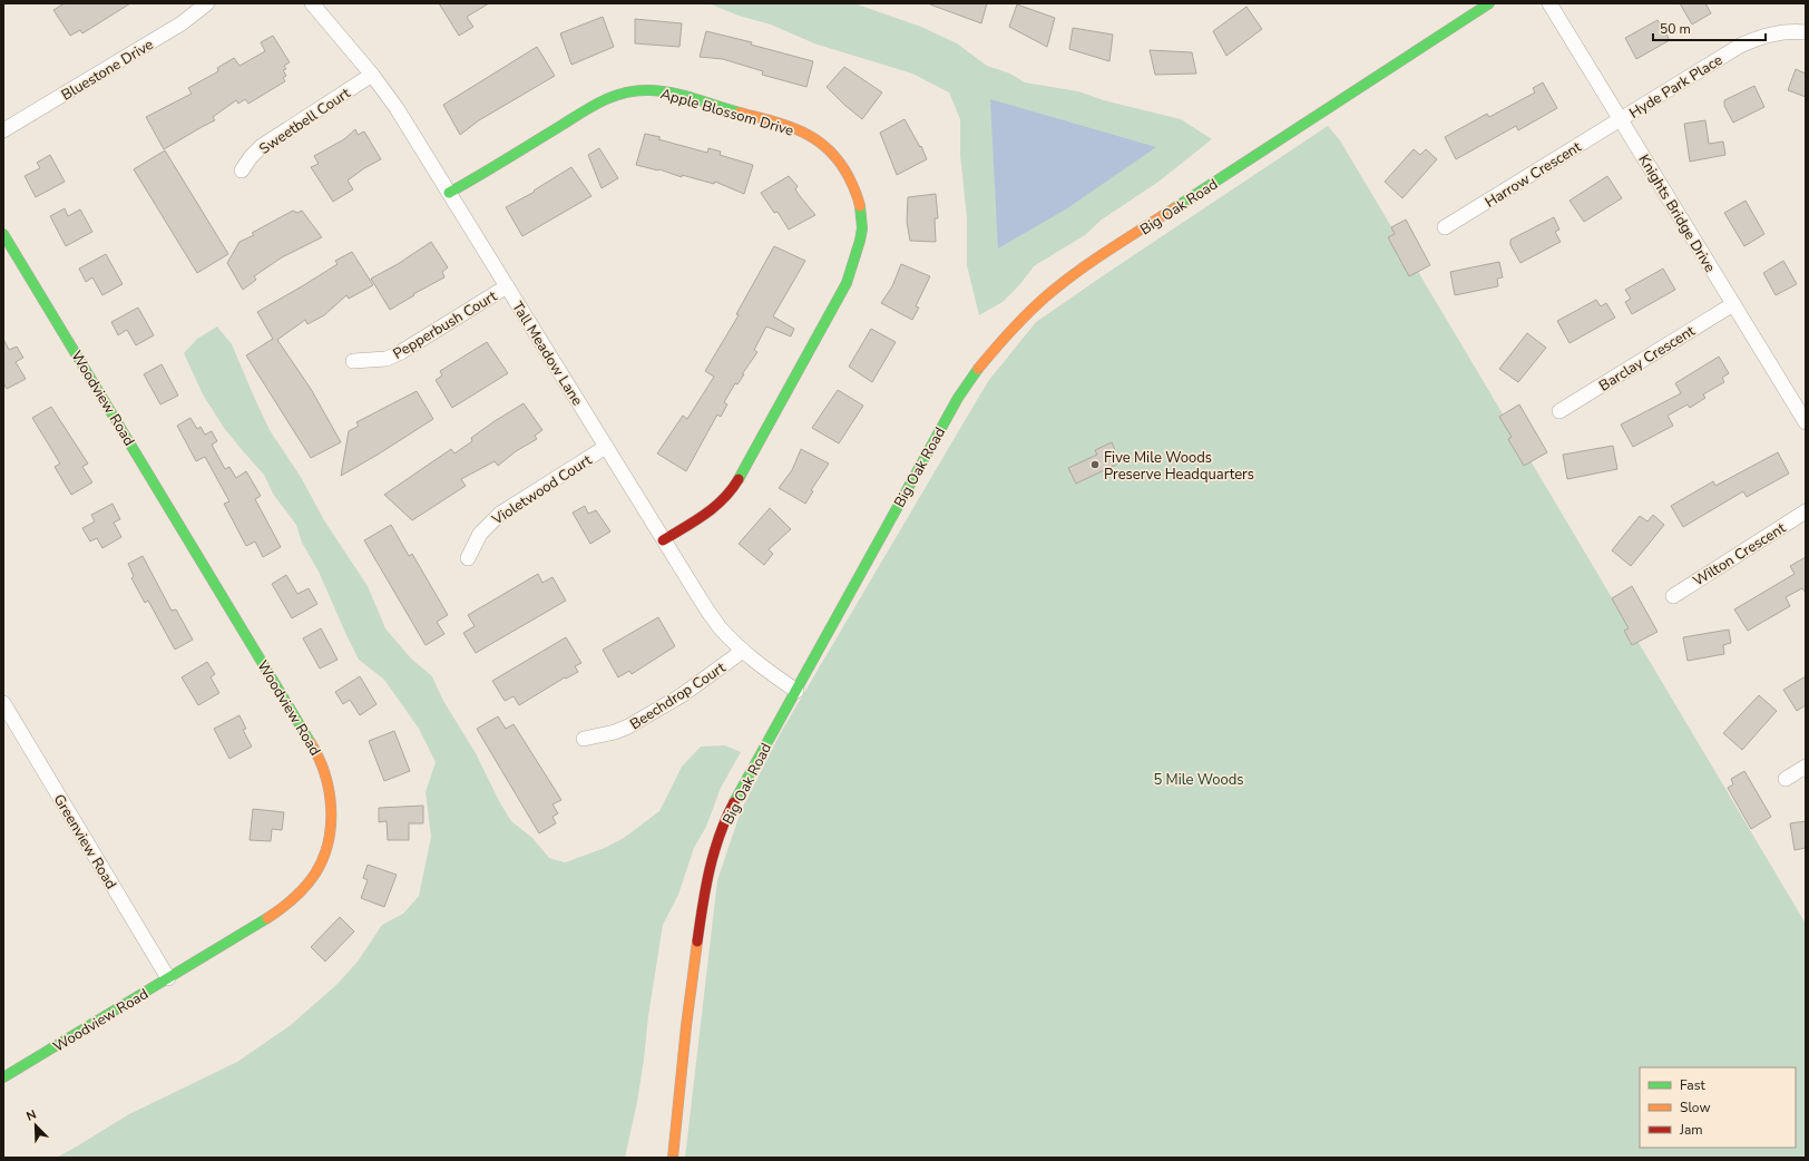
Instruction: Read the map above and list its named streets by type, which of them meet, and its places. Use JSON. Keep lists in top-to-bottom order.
{
  "streets": {
    "street": [
      "Bluestone Drive",
      "Hyde Park Place",
      "Apple Blossom Drive",
      "Sweetbell Court",
      "Harrow Crescent",
      "Big Oak Road",
      "Knights Bridge Drive",
      "Pepperbush Court",
      "Tall Meadow Lane",
      "Barclay Crescent",
      "Woodview Road",
      "Violetwood Court",
      "Wilton Crescent",
      "Beechdrop Court",
      "Greenview Road"
    ]
  },
  "crossings": [
    ["Hyde Park Place", "Harrow Crescent"],
    ["Hyde Park Place", "Knights Bridge Drive"],
    ["Apple Blossom Drive", "Tall Meadow Lane"],
    ["Sweetbell Court", "Tall Meadow Lane"],
    ["Harrow Crescent", "Knights Bridge Drive"],
    ["Big Oak Road", "Tall Meadow Lane"],
    ["Knights Bridge Drive", "Barclay Crescent"],
    ["Pepperbush Court", "Tall Meadow Lane"],
    ["Tall Meadow Lane", "Violetwood Court"],
    ["Tall Meadow Lane", "Beechdrop Court"],
    ["Woodview Road", "Greenview Road"]
  ],
  "parks": ["5 Mile Woods"],
  "places": ["Five Mile Woods Preserve Headquarters"],
  "legend": ["Fast", "Slow", "Jam"],
  "scale_bar": "50 m",
  "north": "top left"
}
